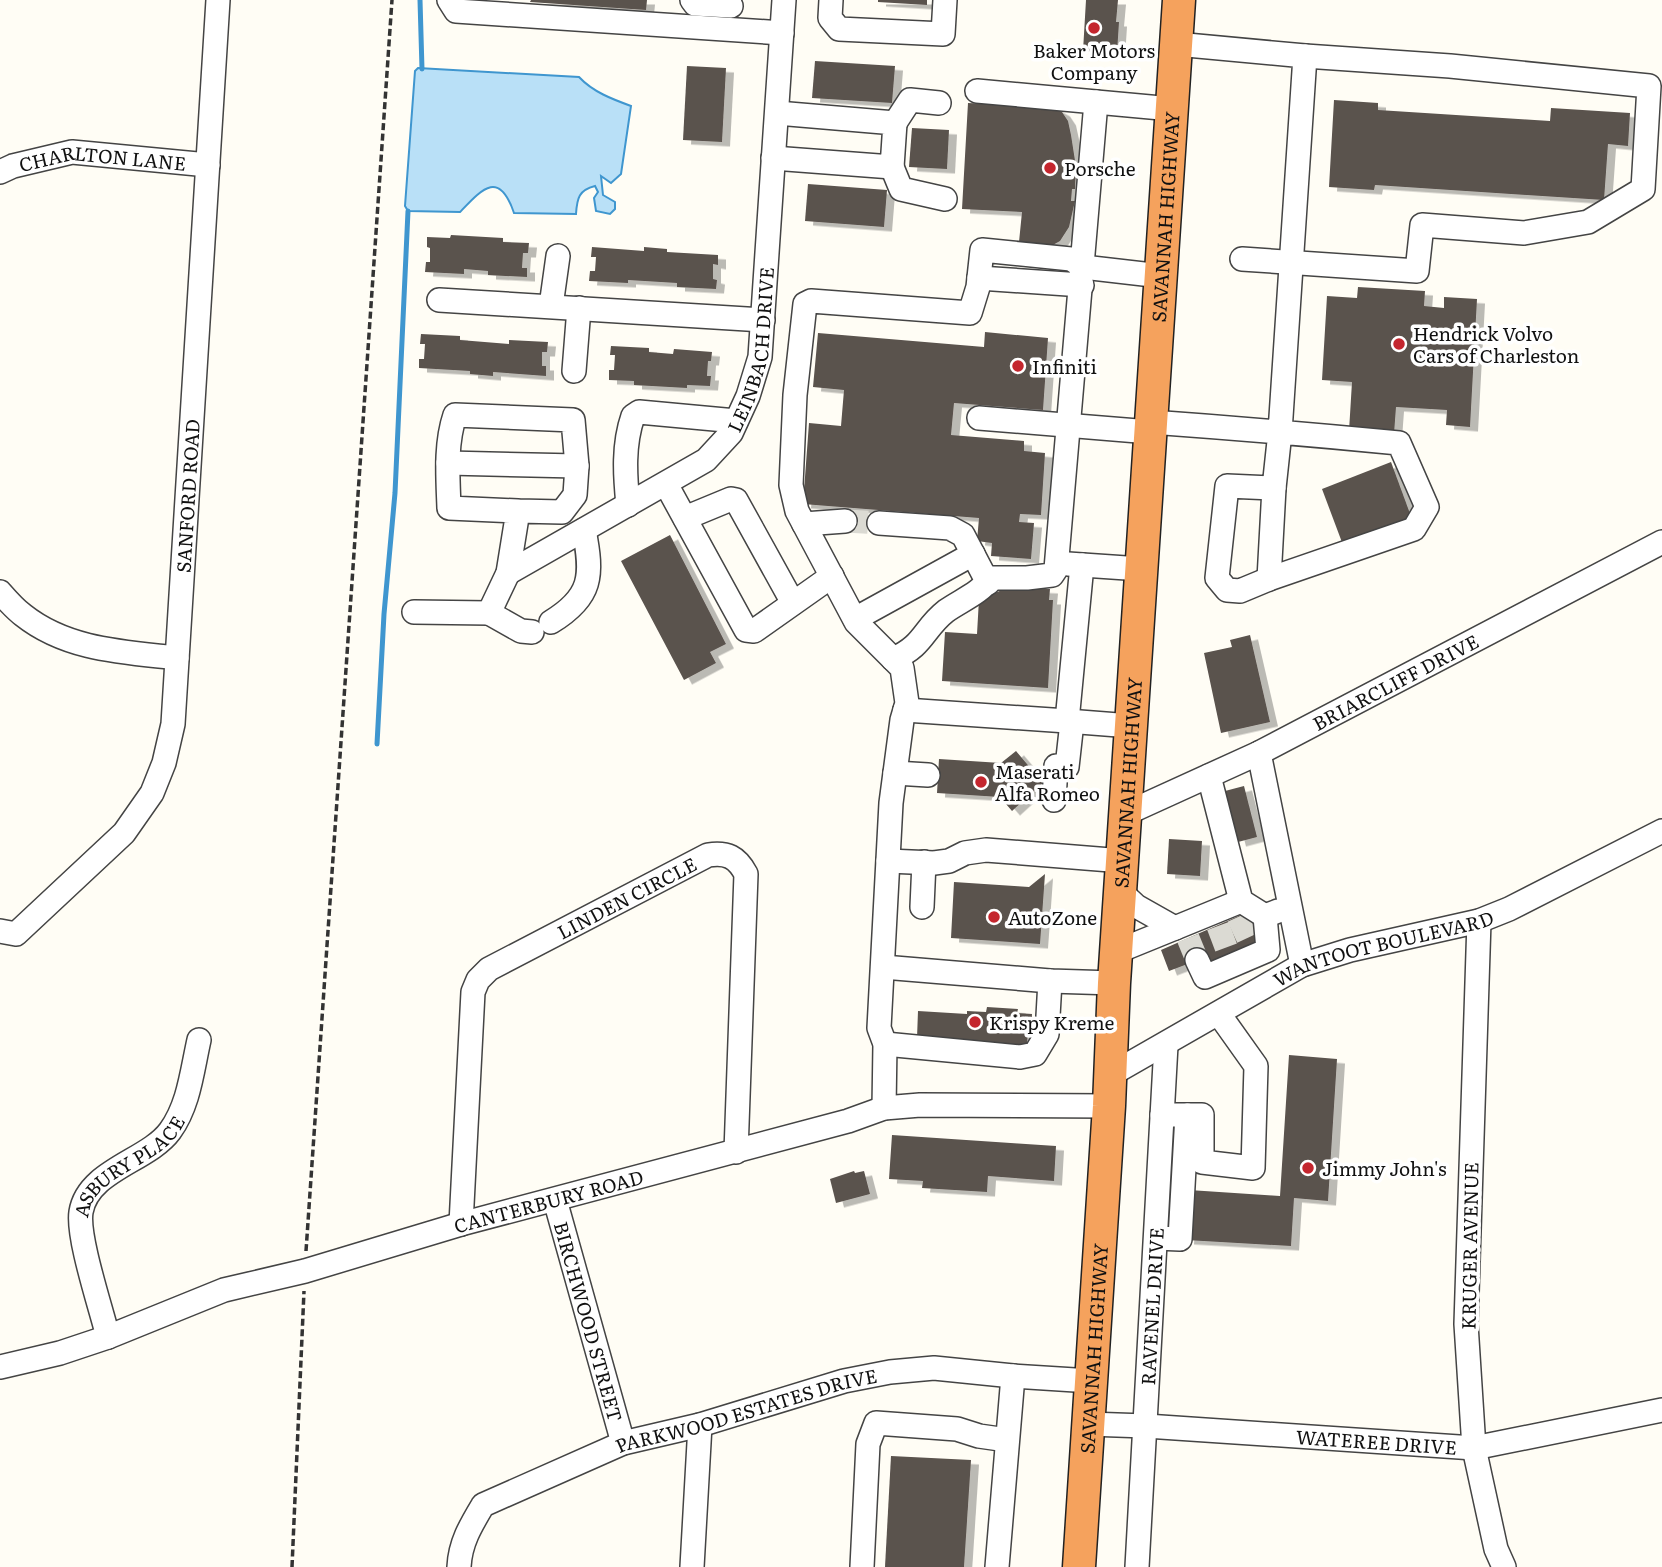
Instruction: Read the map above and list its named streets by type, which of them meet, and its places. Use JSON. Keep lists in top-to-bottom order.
{
  "streets": {
    "highway": ["SAVANNAH HIGHWAY"],
    "street": [
      "CHARLTON LANE",
      "LEINBACH DRIVE",
      "SANFORD ROAD",
      "BRIARCLIFF DRIVE",
      "LINDEN CIRCLE",
      "WANTOOT BOULEVARD",
      "ASBURY PLACE",
      "CANTERBURY ROAD",
      "KRUGER AVENUE",
      "RAVENEL DRIVE",
      "BIRCHWOOD STREET",
      "PARKWOOD ESTATES DRIVE",
      "WATEREE DRIVE"
    ]
  },
  "crossings": [
    ["CHARLTON LANE", "SANFORD ROAD"],
    ["SAVANNAH HIGHWAY", "BRIARCLIFF DRIVE"],
    ["SAVANNAH HIGHWAY", "WANTOOT BOULEVARD"],
    ["SAVANNAH HIGHWAY", "CANTERBURY ROAD"],
    ["SAVANNAH HIGHWAY", "PARKWOOD ESTATES DRIVE"],
    ["SAVANNAH HIGHWAY", "WATEREE DRIVE"],
    ["LINDEN CIRCLE", "CANTERBURY ROAD"],
    ["WANTOOT BOULEVARD", "CANTERBURY ROAD"],
    ["WANTOOT BOULEVARD", "KRUGER AVENUE"],
    ["WANTOOT BOULEVARD", "RAVENEL DRIVE"],
    ["ASBURY PLACE", "CANTERBURY ROAD"],
    ["CANTERBURY ROAD", "BIRCHWOOD STREET"],
    ["KRUGER AVENUE", "WATEREE DRIVE"],
    ["RAVENEL DRIVE", "WATEREE DRIVE"],
    ["BIRCHWOOD STREET", "PARKWOOD ESTATES DRIVE"]
  ],
  "places": [
    "Baker Motors Company",
    "Porsche",
    "Hendrick Volvo Cars of Charleston",
    "Infiniti",
    "Maserati Alfa Romeo",
    "AutoZone",
    "Krispy Kreme",
    "Jimmy John's"
  ]
}
